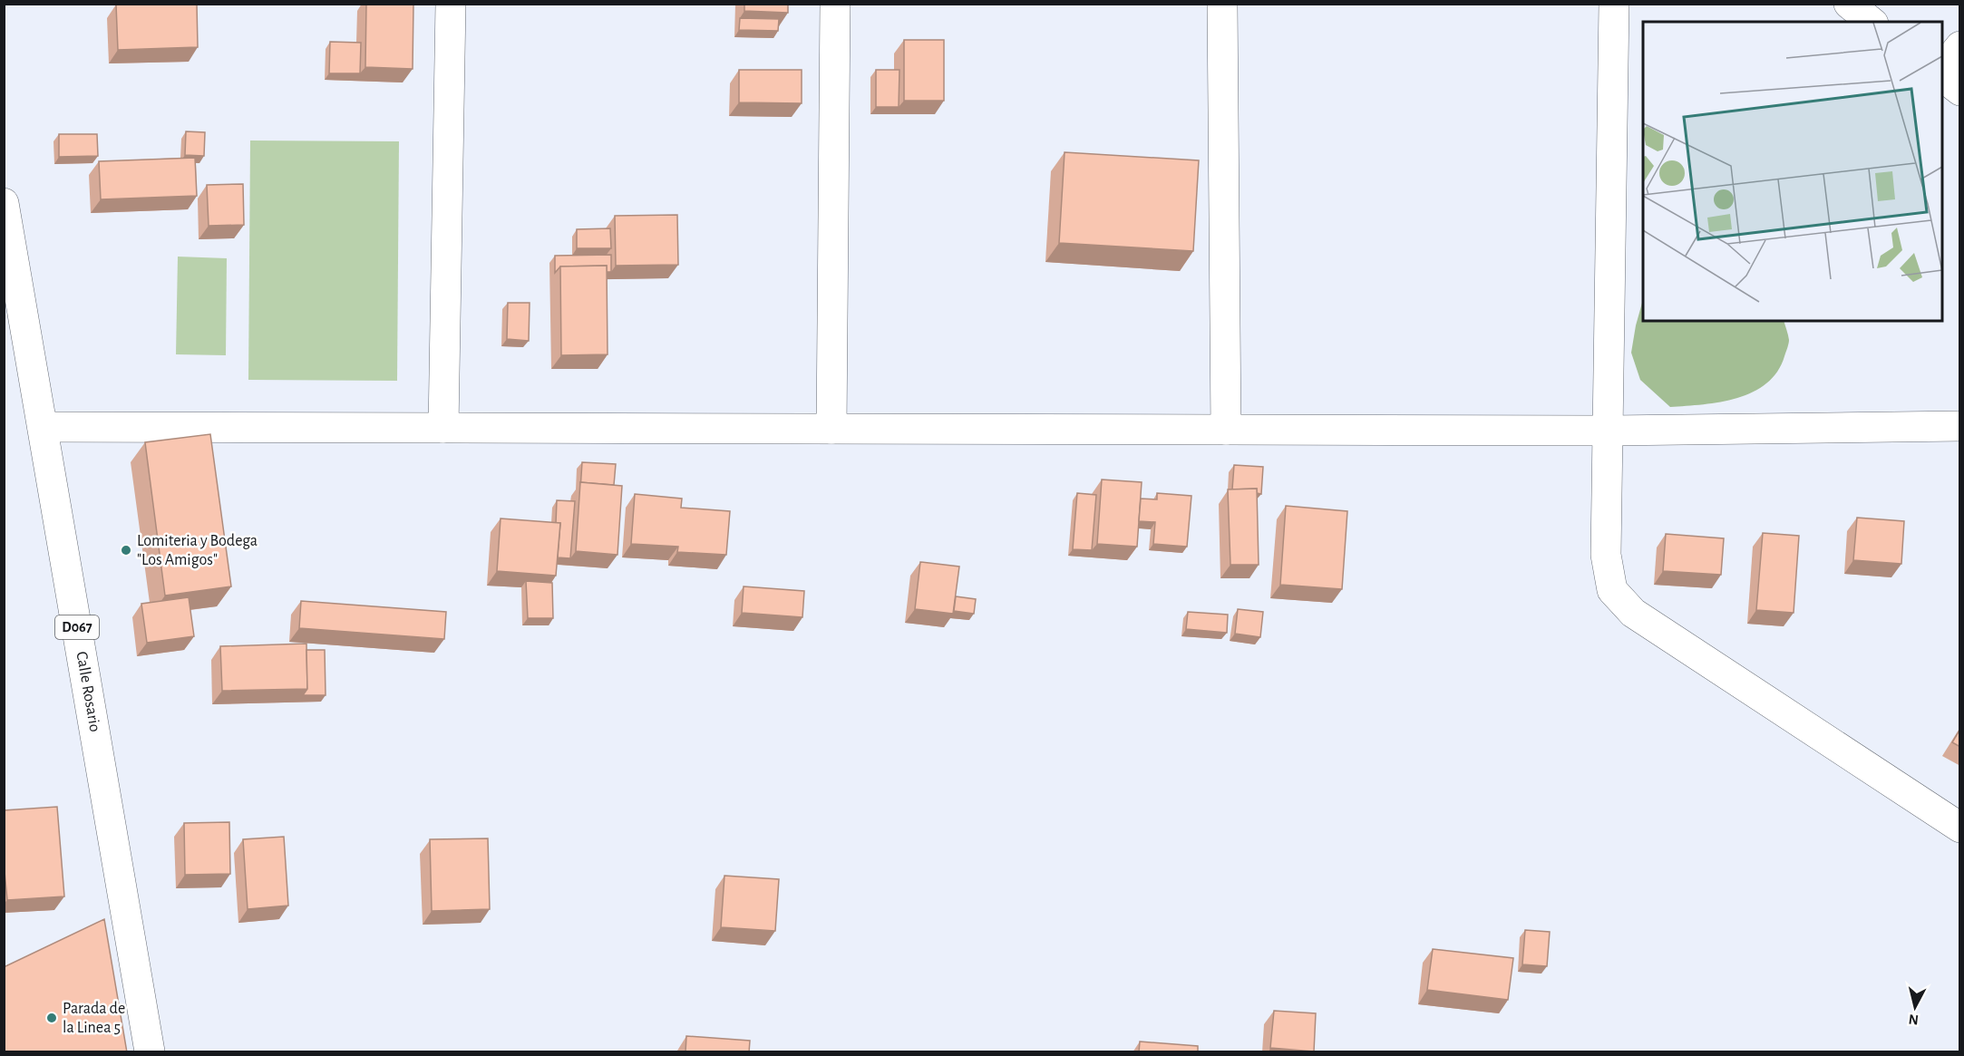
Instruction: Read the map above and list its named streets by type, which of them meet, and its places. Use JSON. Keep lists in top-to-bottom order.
{
  "streets": {
    "street": ["D067", "Calle Rosario"]
  },
  "places": ["Lomiteria y Bodega \"Los Amigos\"", "Parada de la Linea 5"],
  "north": "bottom"
}
